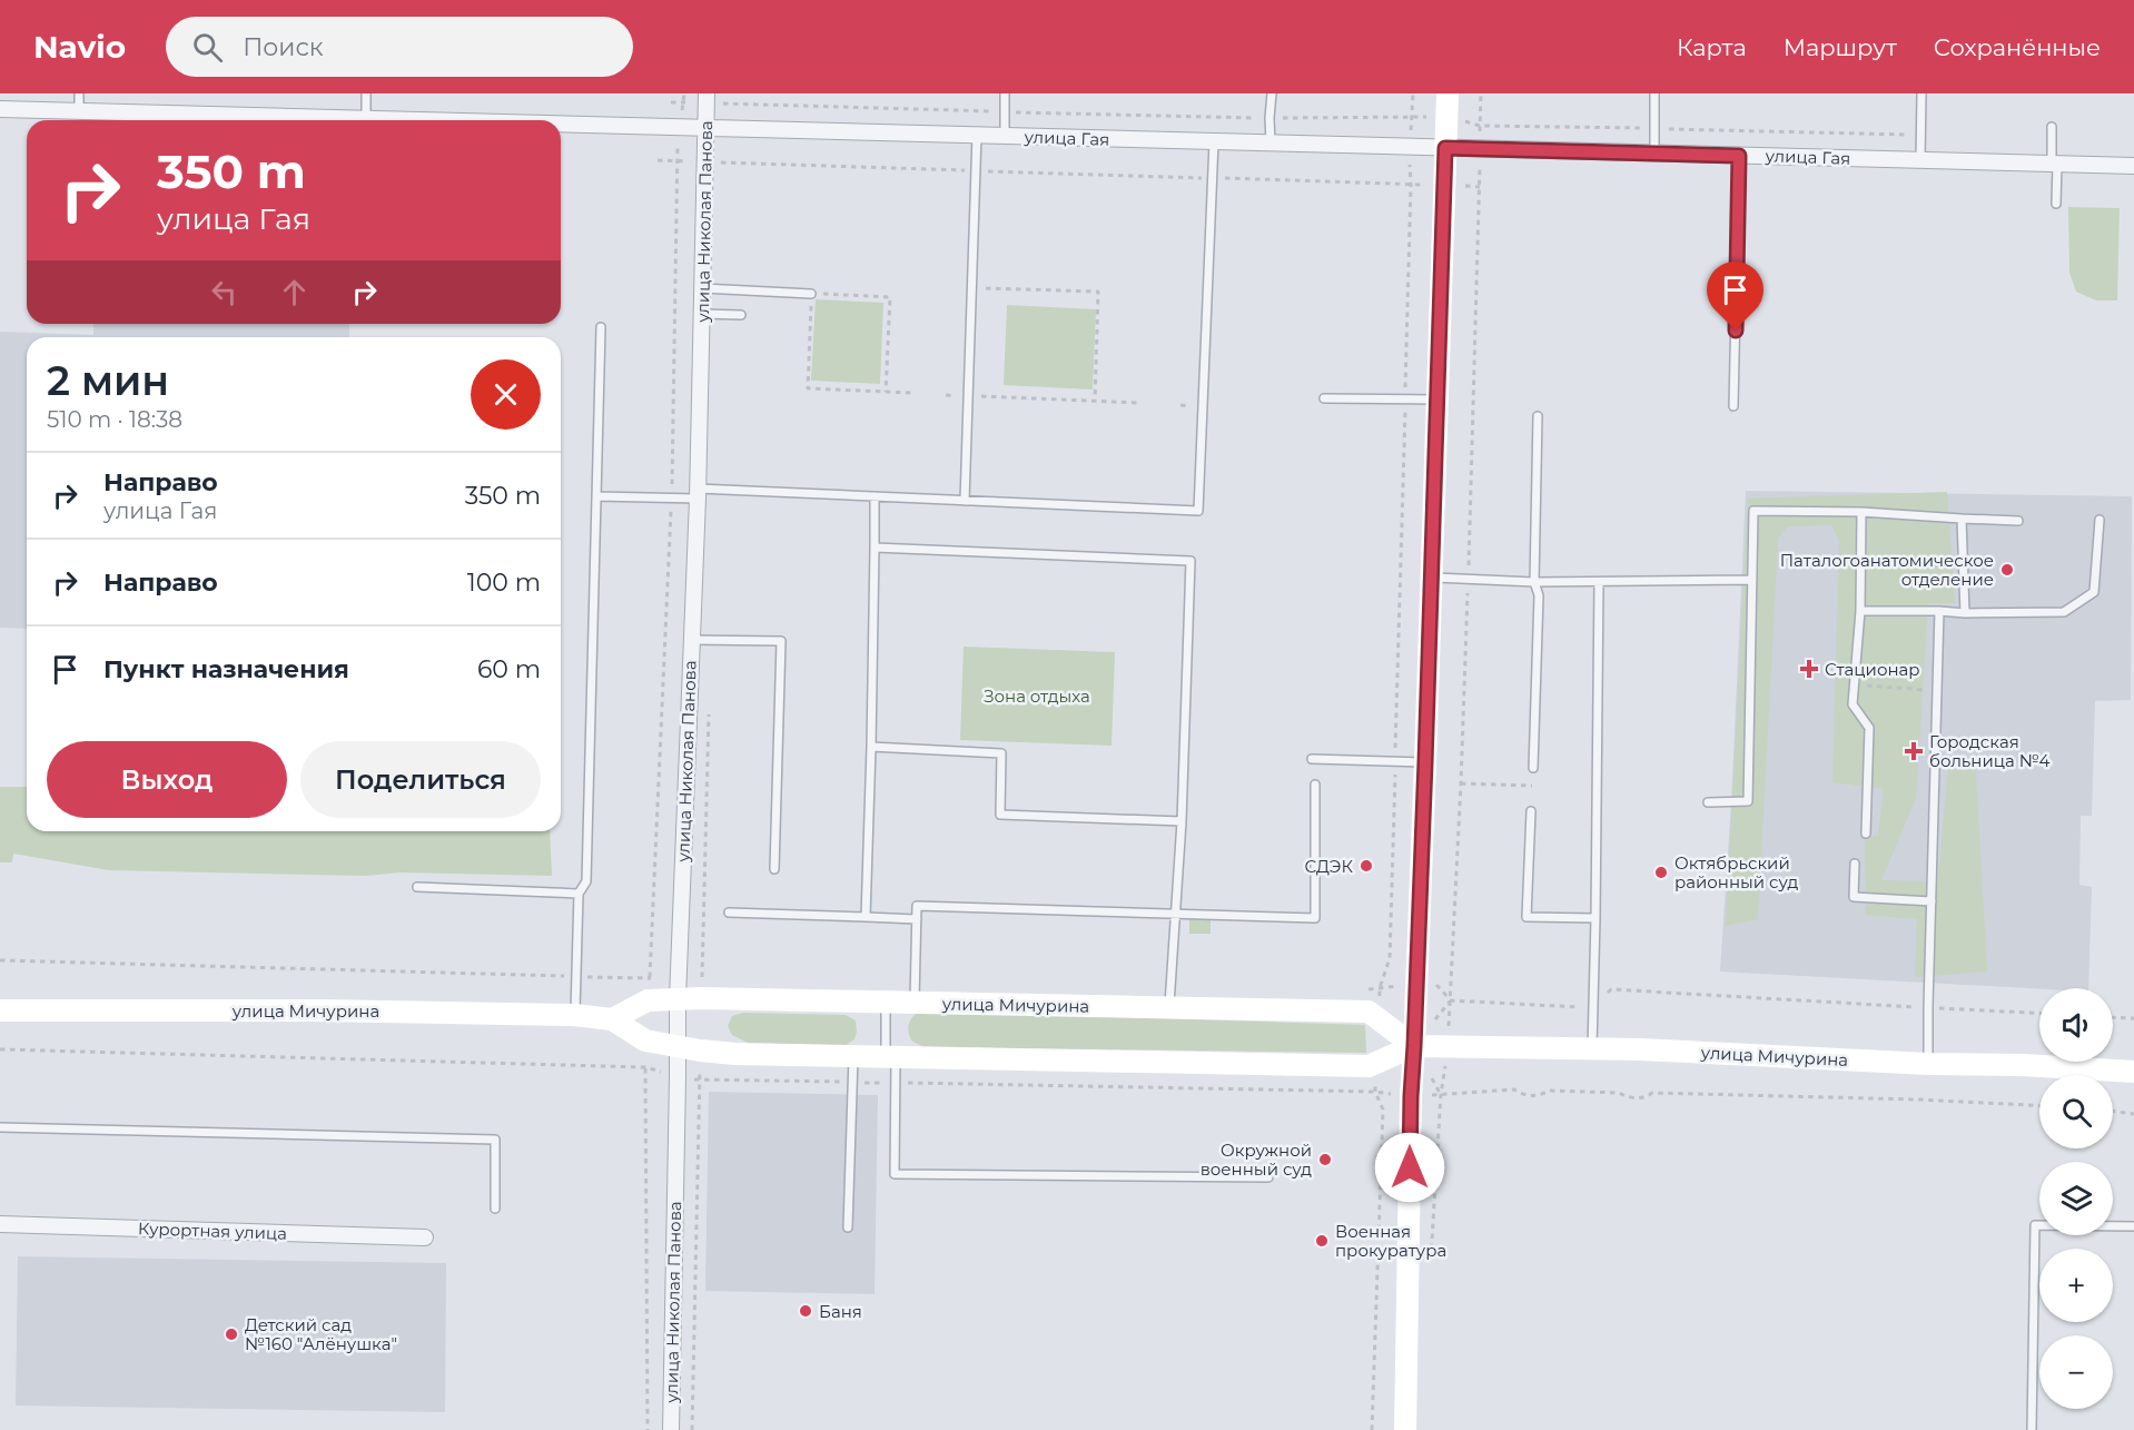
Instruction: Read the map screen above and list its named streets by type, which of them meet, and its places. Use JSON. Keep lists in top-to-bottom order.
{
  "streets": {
    "main road": ["улица Мичурина"],
    "street": ["улица Гая", "улица Николая Панова", "Курортная улица"]
  },
  "crossings": [
    ["улица Гая", "улица Николая Панова"],
    ["улица Николая Панова", "улица Мичурина"]
  ],
  "parks": ["Зона отдыха"],
  "places": {
    "other": [
      "Паталогоанатомическое отделение",
      "СДЭК",
      "Октябрьский районный суд",
      "Окружной военный суд",
      "Военная прокуратура",
      "Баня",
      "Детский сад №160 \"Алёнушка\""
    ],
    "health": ["Стационар", "Городская больница №4"]
  },
  "page": {
    "header": "Navio",
    "search": "Поиск",
    "nav": ["Карта", "Маршрут", "Сохранённые"],
    "turn": ["350 m", "улица Гая"],
    "heading": ["2 мин", "510 m · 18:38"],
    "list": [
      {
        "name": "Направо",
        "note": "улица Гая",
        "value": "350 m"
      },
      {
        "name": "Направо",
        "value": "100 m"
      },
      {
        "name": "Пункт назначения",
        "value": "60 m"
      }
    ],
    "buttons": ["Выход", "Поделиться"],
    "map_buttons": ["+", "−"]
  }
}
